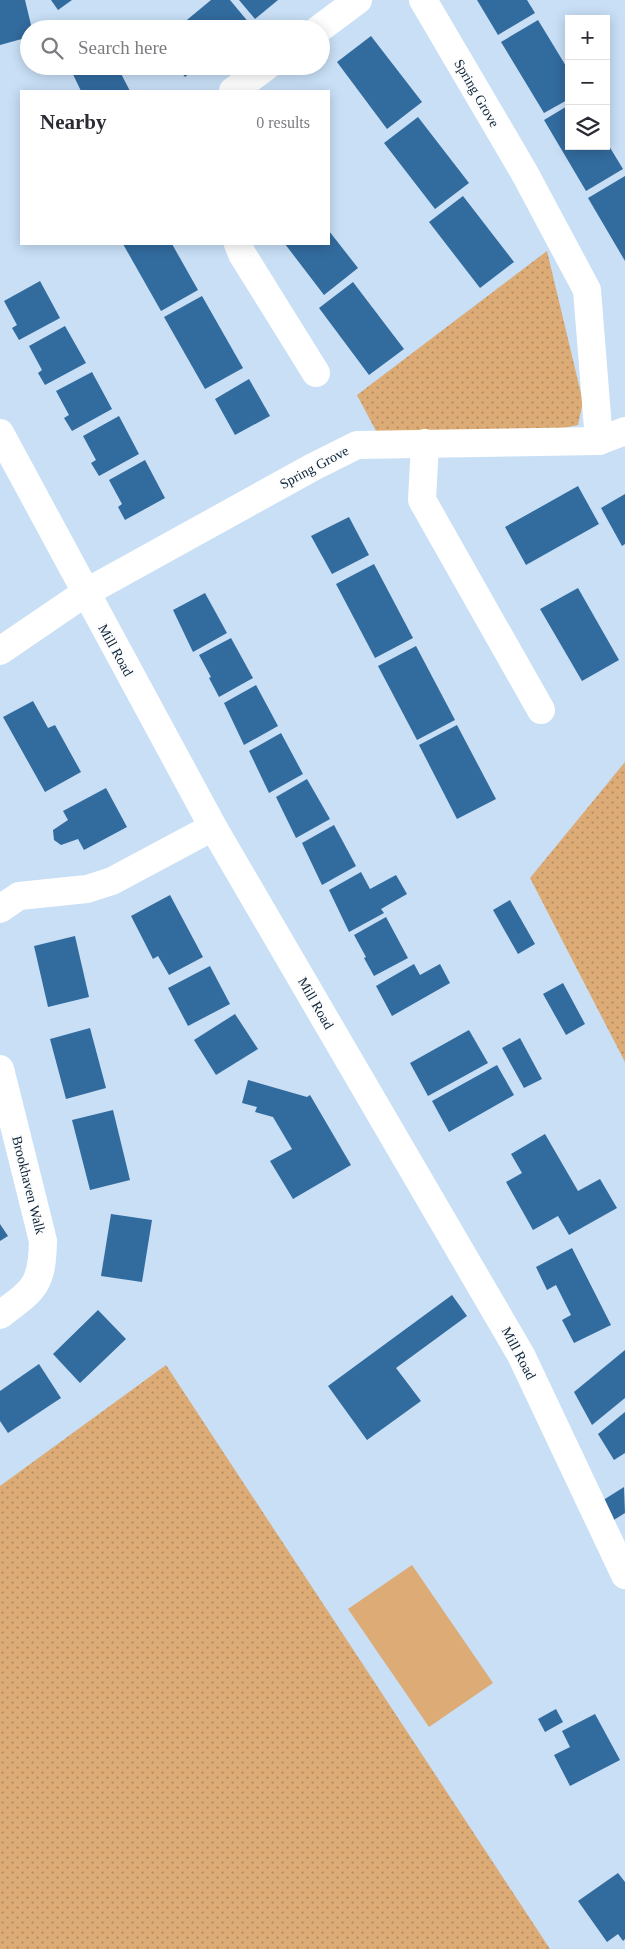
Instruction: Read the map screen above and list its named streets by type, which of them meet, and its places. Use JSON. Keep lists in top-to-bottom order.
{
  "streets": {
    "street": ["Spring Grove", "Mill Road", "Brookhaven Walk"]
  },
  "crossings": [
    ["Spring Grove", "Mill Road"]
  ],
  "page": {
    "map_buttons": ["+", "−"],
    "search": "Search here",
    "heading": ["Nearby", "0 results"]
  }
}
